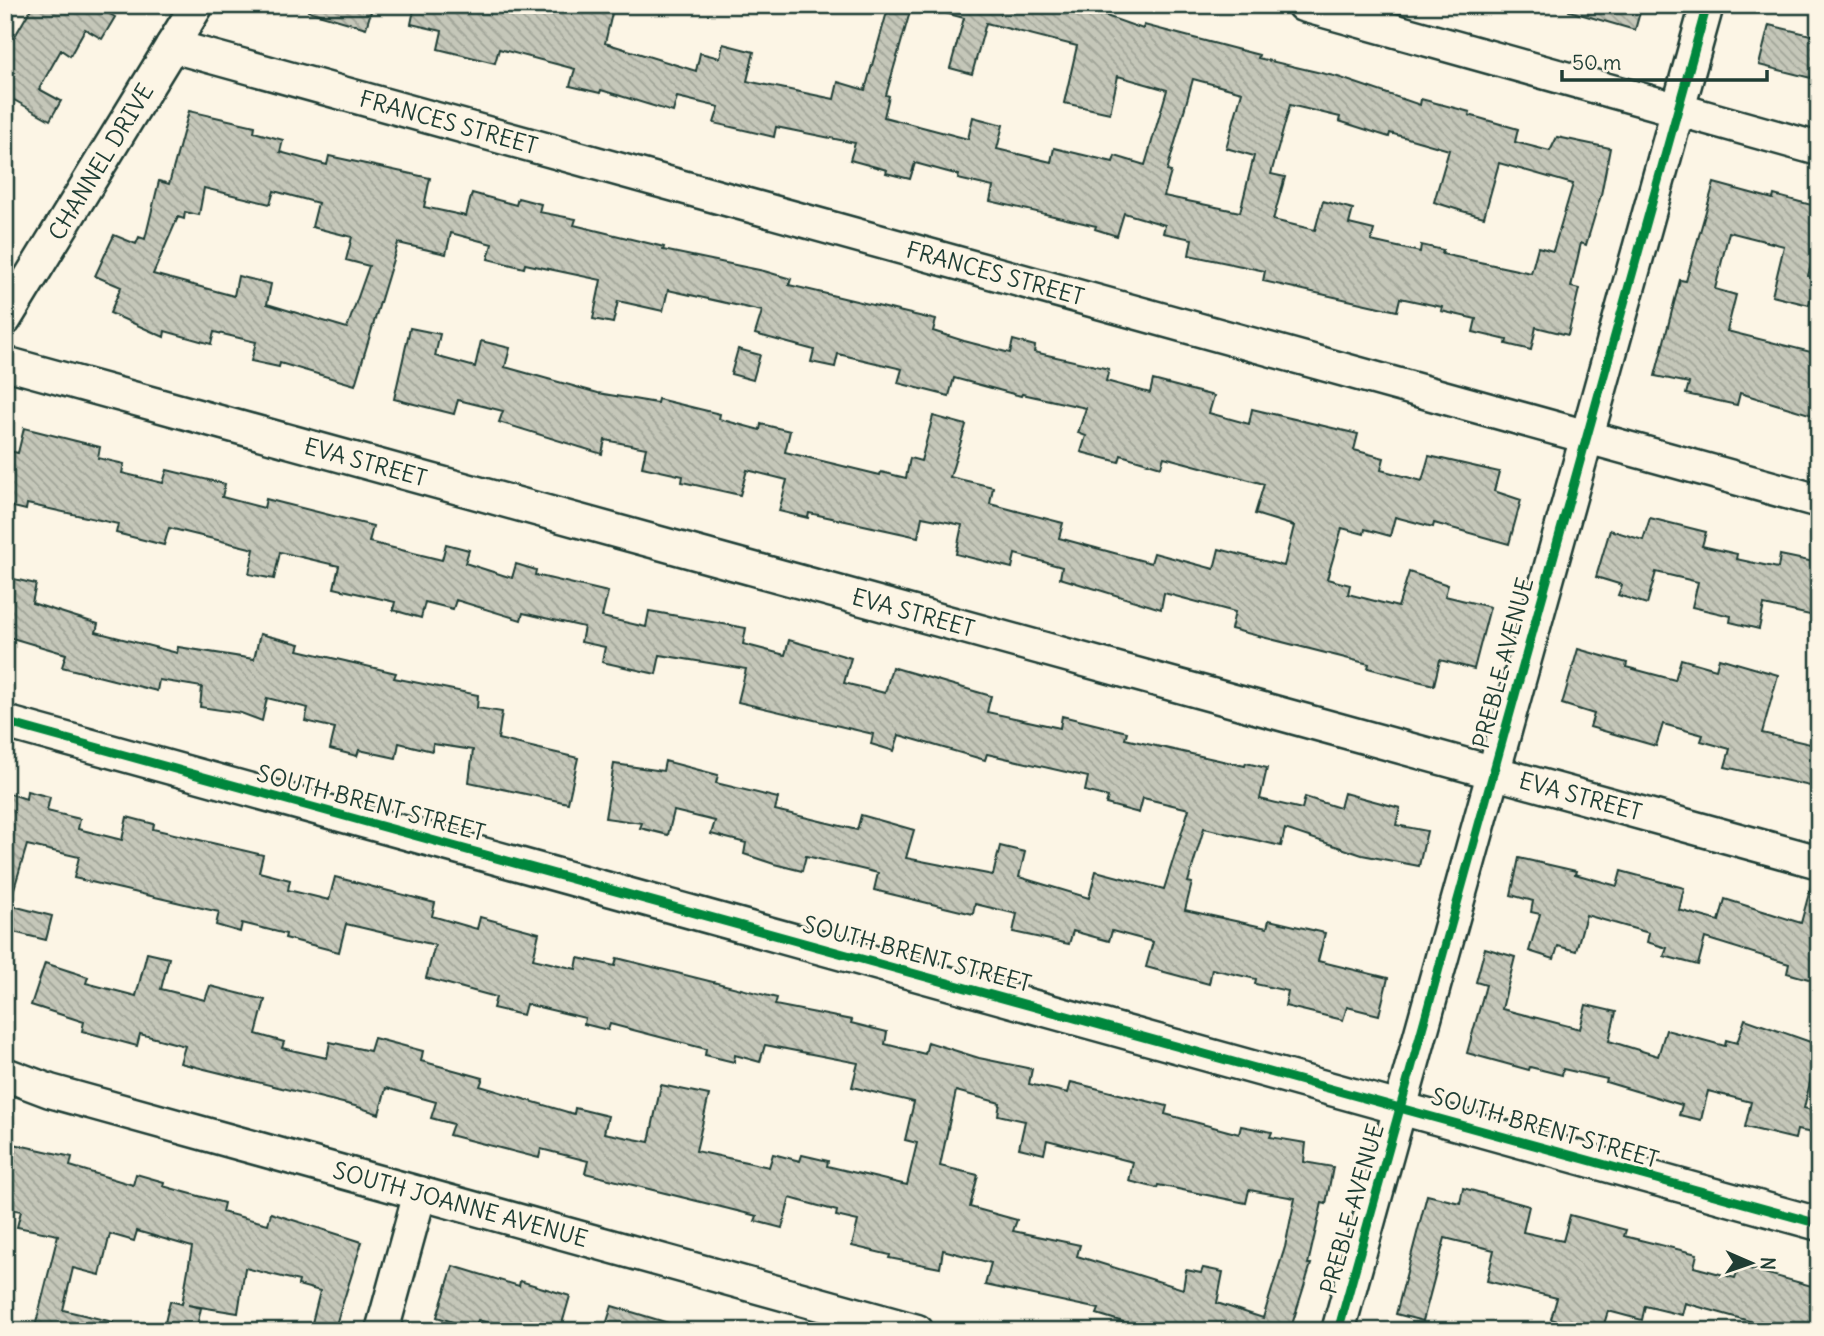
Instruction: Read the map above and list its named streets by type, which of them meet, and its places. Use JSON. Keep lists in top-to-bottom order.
{
  "streets": {
    "street": [
      "FRANCES STREET",
      "CHANNEL DRIVE",
      "EVA STREET",
      "PREBLE AVENUE",
      "SOUTH BRENT STREET",
      "SOUTH JOANNE AVENUE"
    ]
  },
  "crossings": [
    ["FRANCES STREET", "CHANNEL DRIVE"],
    ["FRANCES STREET", "PREBLE AVENUE"],
    ["EVA STREET", "PREBLE AVENUE"],
    ["PREBLE AVENUE", "SOUTH BRENT STREET"]
  ],
  "scale_bar": "50 m",
  "north": "right"
}
